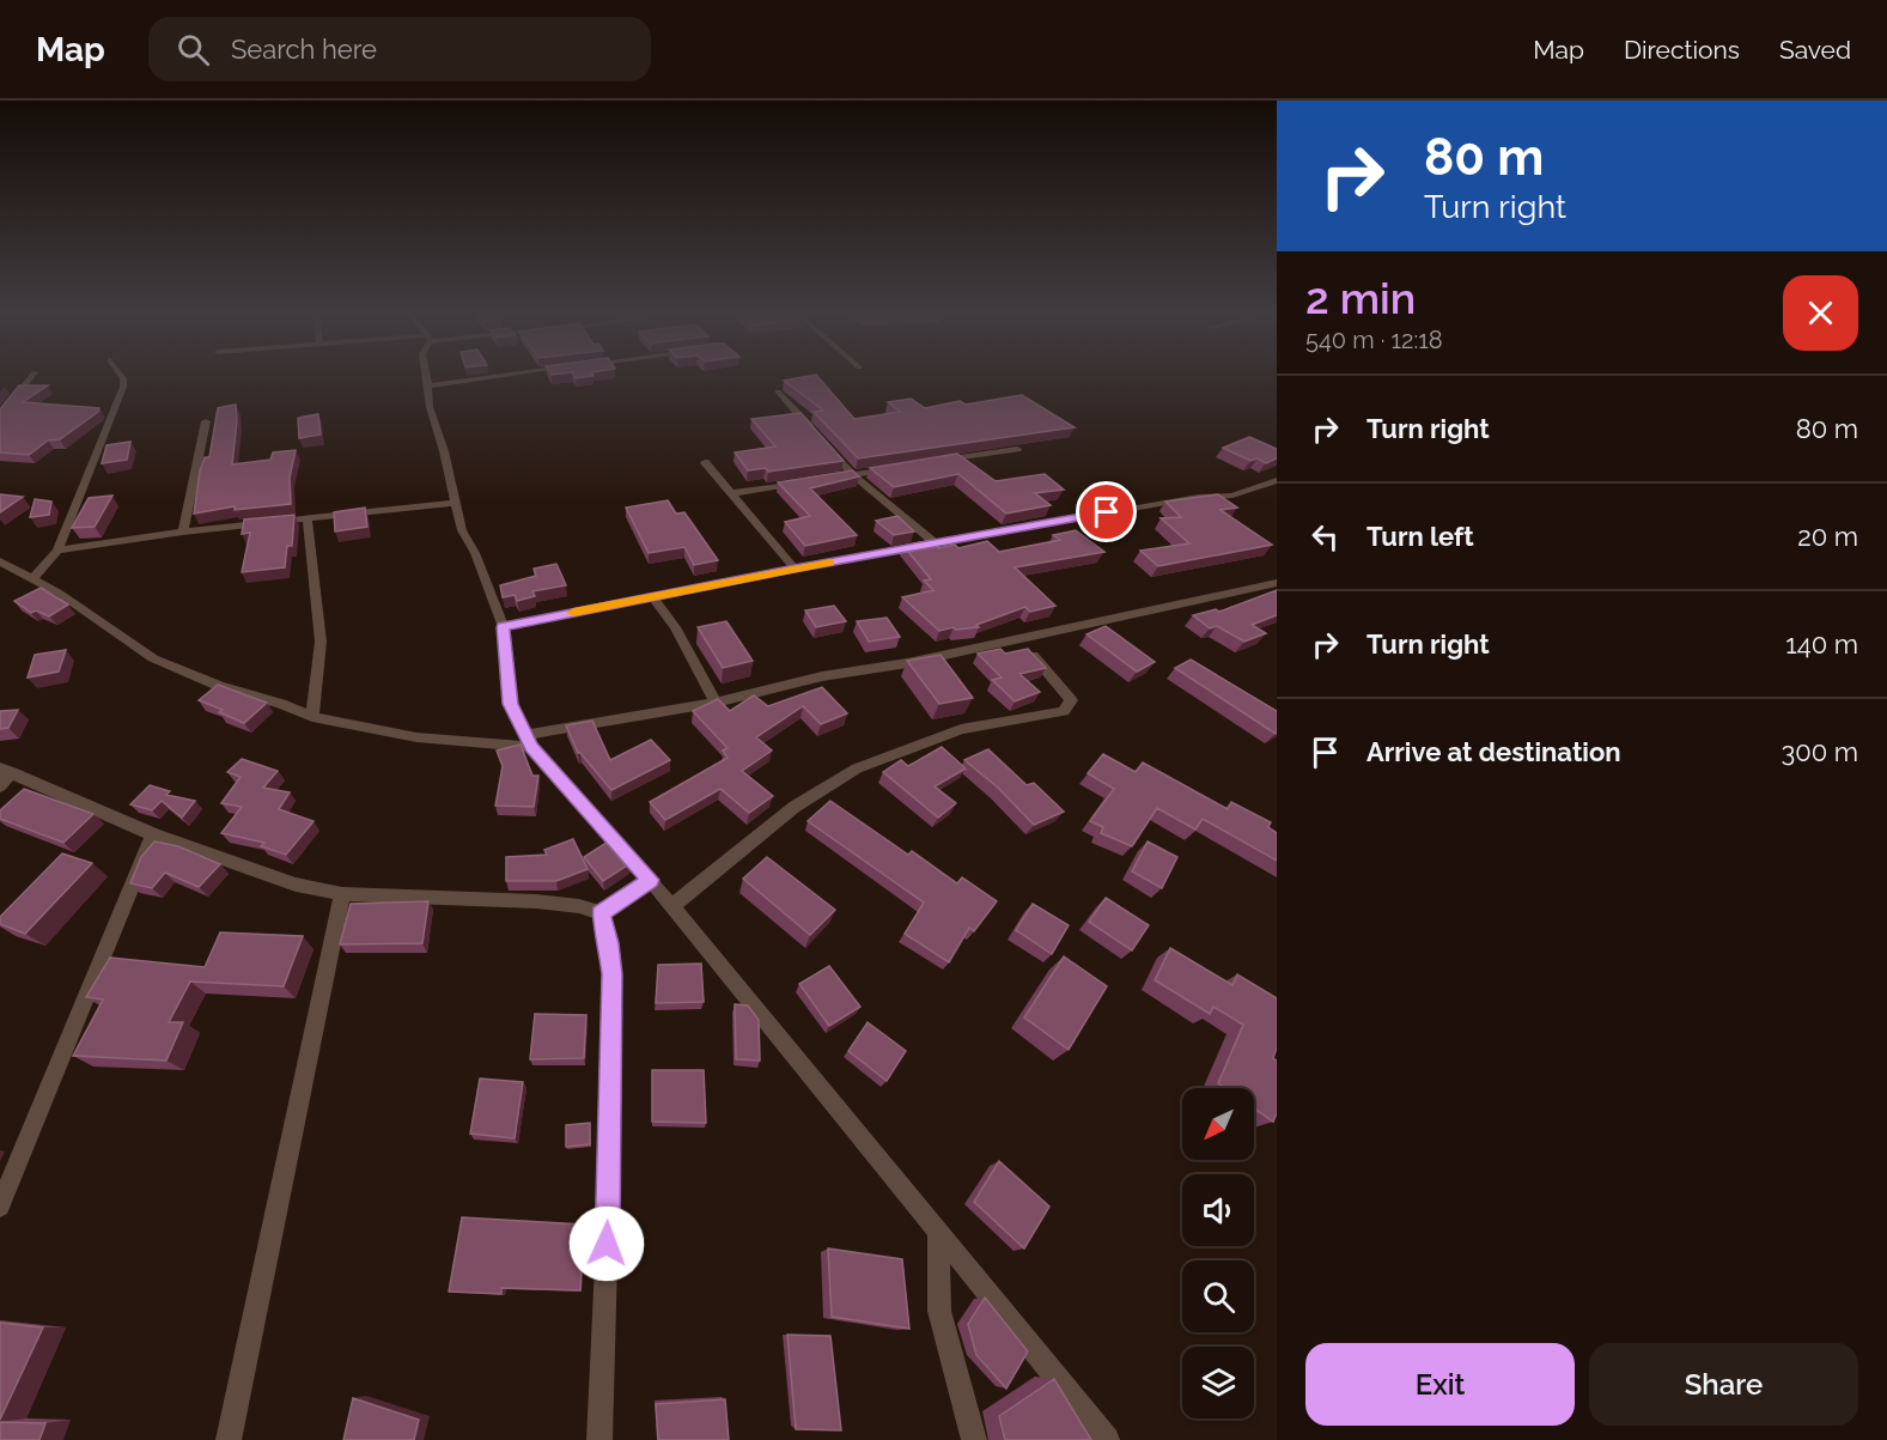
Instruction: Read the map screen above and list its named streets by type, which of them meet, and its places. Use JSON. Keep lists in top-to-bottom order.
{
  "north": "bottom left",
  "page": {
    "header": "Map",
    "search": "Search here",
    "nav": ["Map", "Directions", "Saved"],
    "turn": ["80 m", "Turn right"],
    "heading": ["2 min", "540 m · 12:18"],
    "list": [
      {
        "name": "Turn right",
        "value": "80 m"
      },
      {
        "name": "Turn left",
        "value": "20 m"
      },
      {
        "name": "Turn right",
        "value": "140 m"
      },
      {
        "name": "Arrive at destination",
        "value": "300 m"
      }
    ],
    "buttons": ["Exit", "Share"]
  }
}
